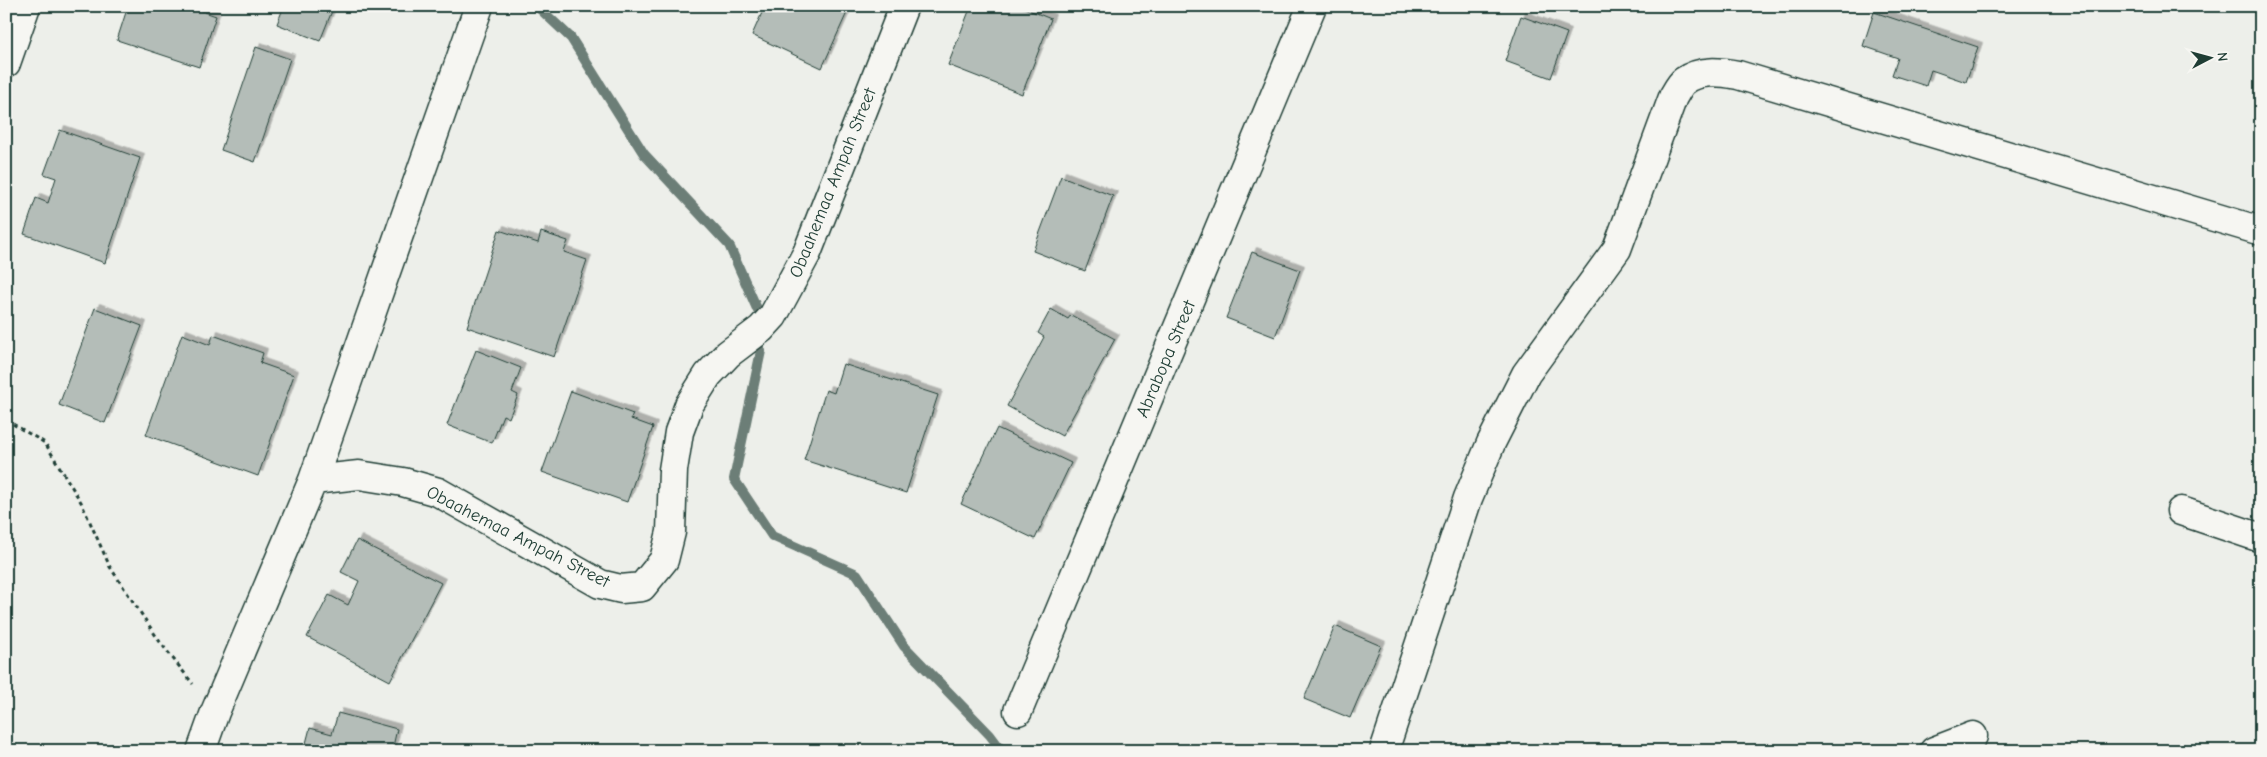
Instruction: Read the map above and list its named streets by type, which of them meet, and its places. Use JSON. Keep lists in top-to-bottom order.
{
  "streets": {
    "street": ["Obaahemaa Ampah Street", "Abrabopa Street"]
  },
  "north": "right"
}
